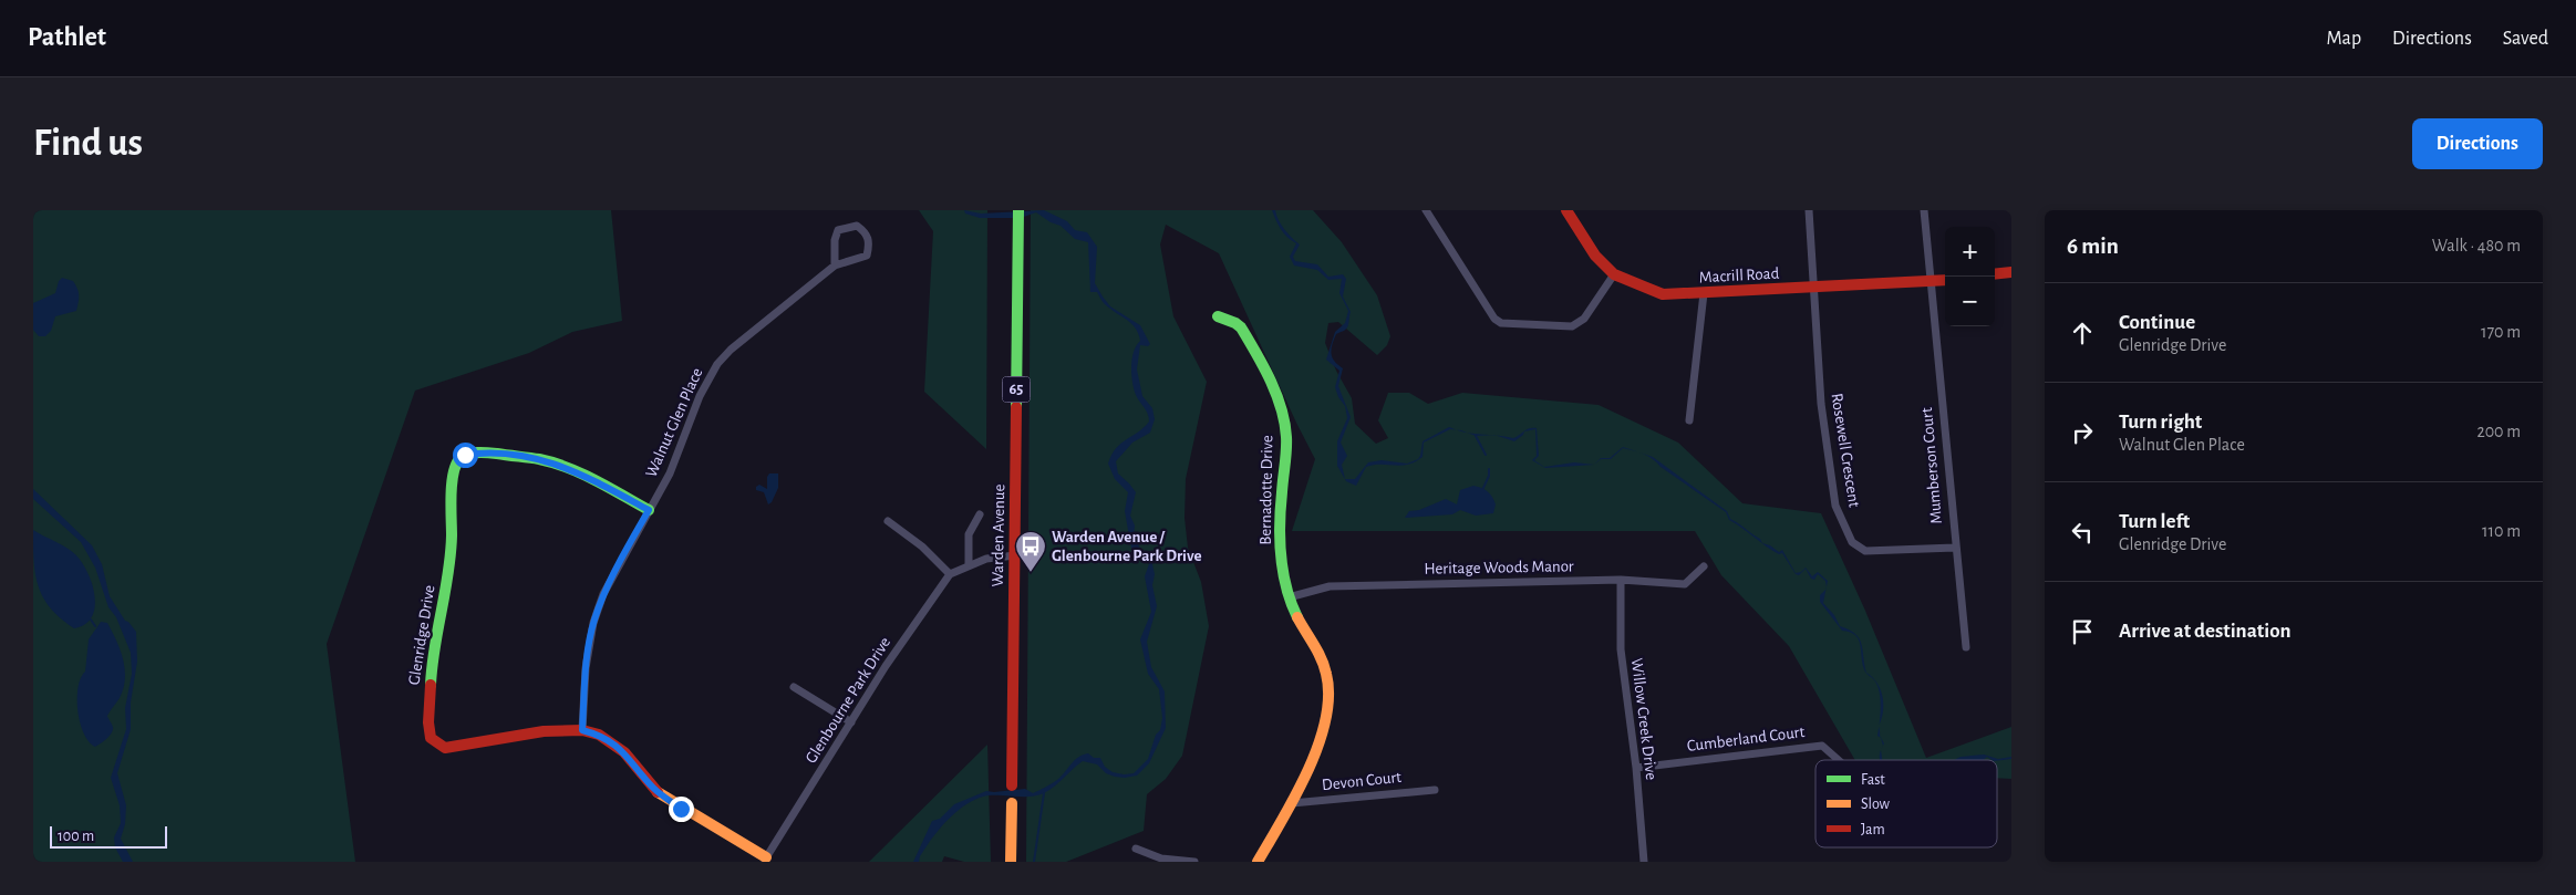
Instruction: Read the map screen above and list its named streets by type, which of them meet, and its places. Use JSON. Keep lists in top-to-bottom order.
{
  "streets": {
    "street": [
      "Macrill Road",
      "65",
      "Walnut Glen Place",
      "Rosewell Crescent",
      "Mumberson Court",
      "Bernadotte Drive",
      "Warden Avenue",
      "Heritage Woods Manor",
      "Glenridge Drive",
      "Glenbourne Park Drive",
      "Willow Creek Drive",
      "Cumberland Court",
      "Devon Court"
    ]
  },
  "crossings": [
    ["Macrill Road", "Rosewell Crescent"],
    ["Macrill Road", "Mumberson Court"],
    ["Walnut Glen Place", "Glenridge Drive"],
    ["Rosewell Crescent", "Mumberson Court"],
    ["Bernadotte Drive", "Heritage Woods Manor"],
    ["Bernadotte Drive", "Devon Court"],
    ["Heritage Woods Manor", "Willow Creek Drive"],
    ["Glenridge Drive", "Glenbourne Park Drive"],
    ["Willow Creek Drive", "Cumberland Court"]
  ],
  "places": {
    "bus stop": ["Warden Avenue / Glenbourne Park Drive"]
  },
  "legend": ["Fast", "Slow", "Jam"],
  "scale_bar": "100 m",
  "page": {
    "header": "Pathlet",
    "nav": ["Map", "Directions", "Saved"],
    "buttons": "Directions",
    "title": "Find us",
    "heading": ["6 min", "Walk · 480 m"],
    "map_buttons": ["+", "−"],
    "list": [
      ["Continue", "Glenridge Drive", "170 m"],
      ["Turn right", "Walnut Glen Place", "200 m"],
      ["Turn left", "Glenridge Drive", "110 m"],
      "Arrive at destination"
    ],
    "scale": "100 m"
  }
}
